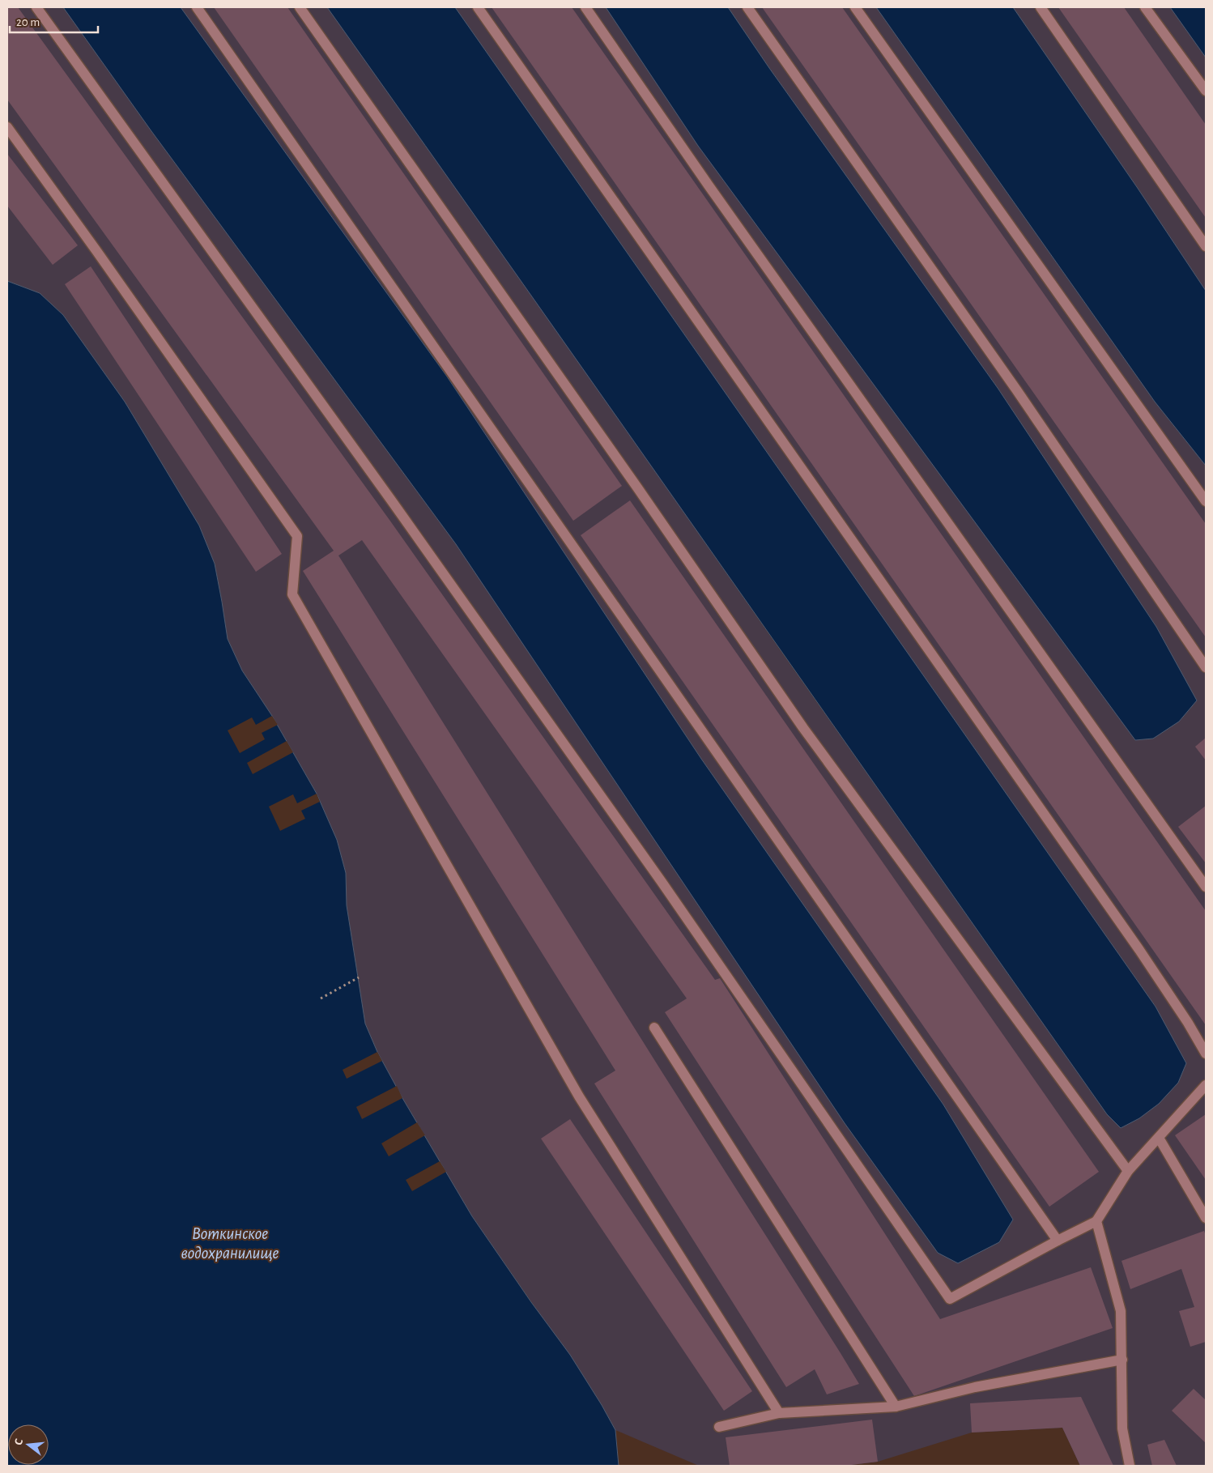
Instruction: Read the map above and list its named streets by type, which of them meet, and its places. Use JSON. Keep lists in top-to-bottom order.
{
  "water": ["Воткинское водохранилище"],
  "scale_bar": "20 m",
  "north": "left"
}
